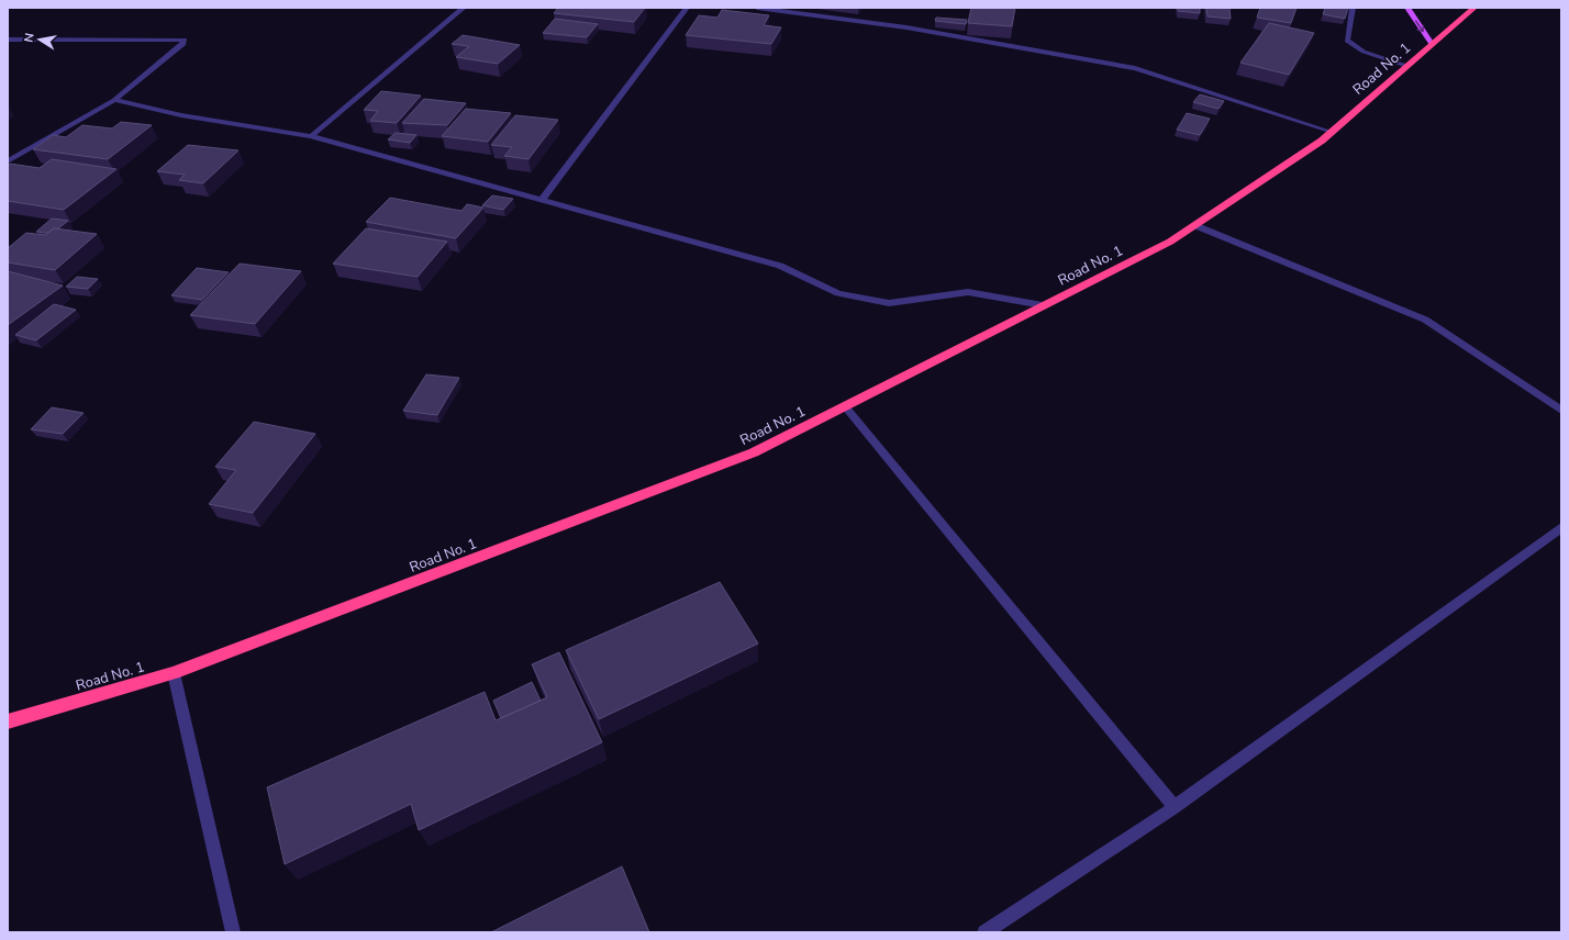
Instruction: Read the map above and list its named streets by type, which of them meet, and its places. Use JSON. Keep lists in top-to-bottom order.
{
  "streets": {
    "highway": ["Road No. 1"]
  },
  "north": "left"
}
